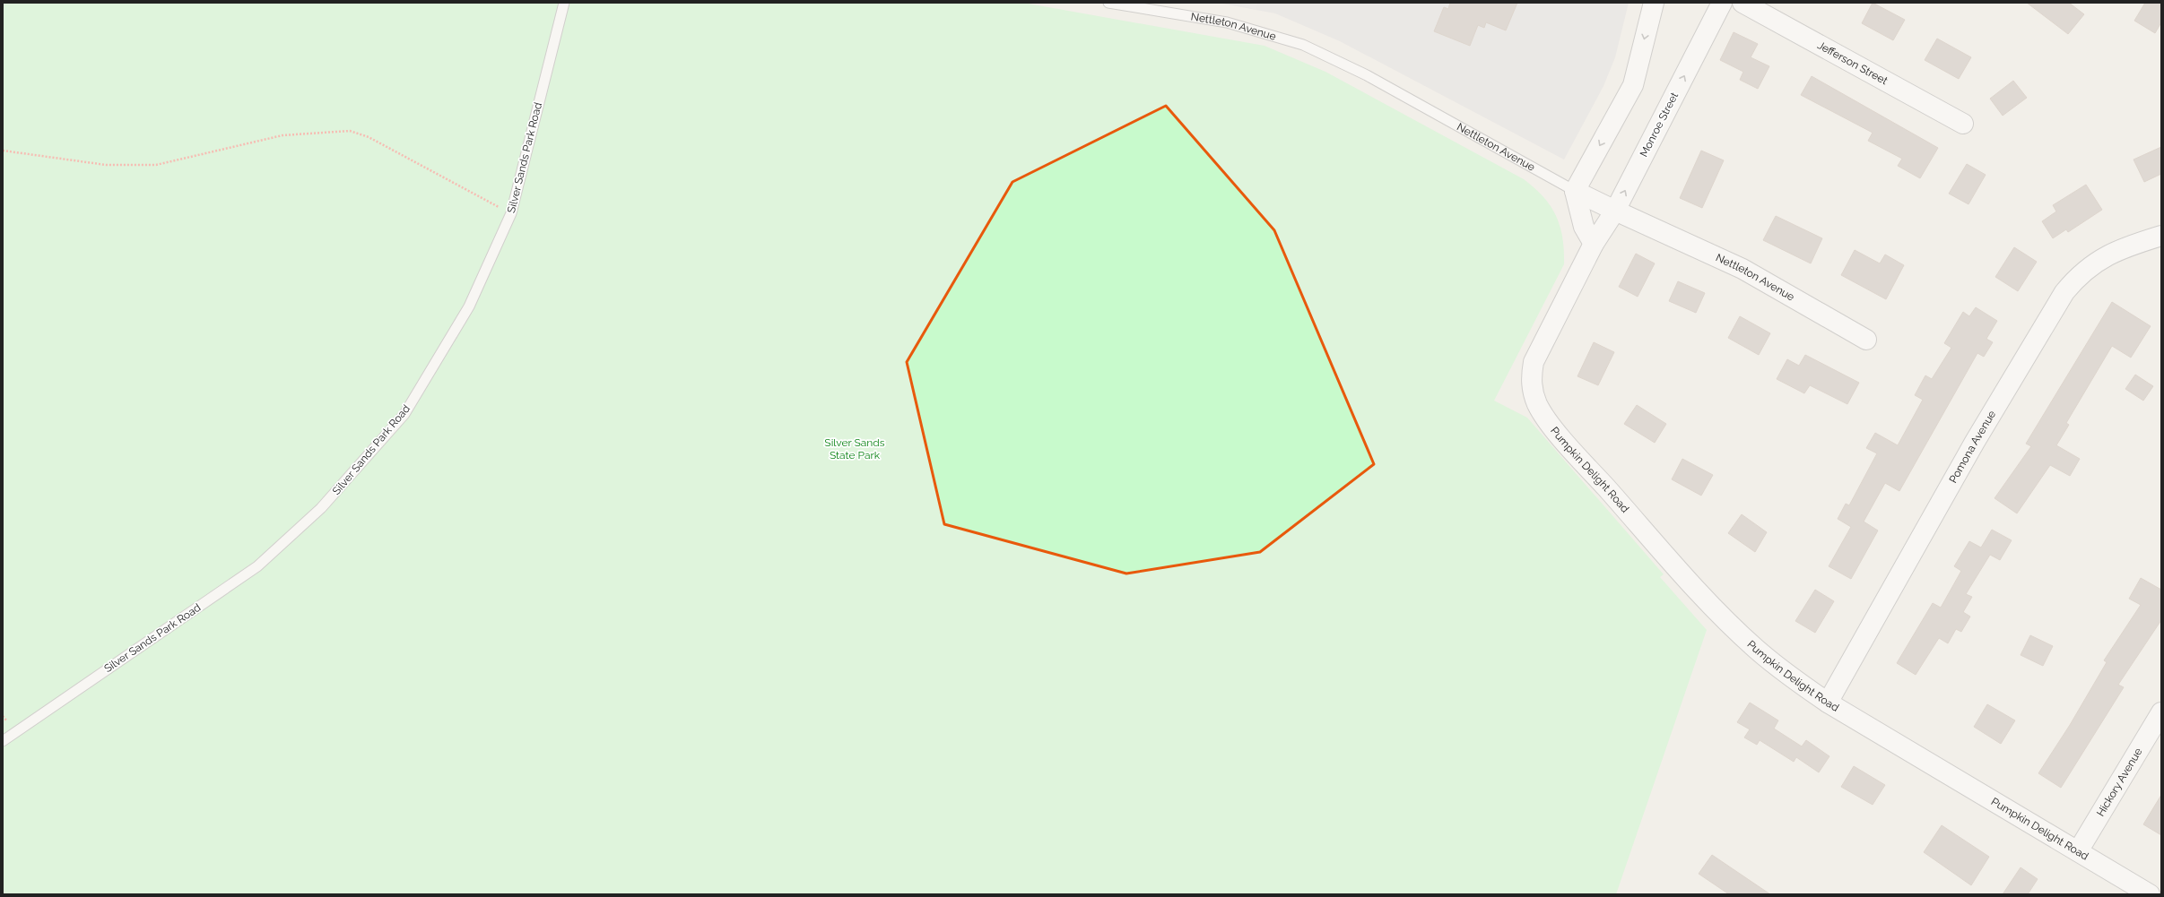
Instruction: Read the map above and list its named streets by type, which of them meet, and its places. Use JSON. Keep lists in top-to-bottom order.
{
  "streets": {
    "street": [
      "Nettleton Avenue",
      "Jefferson Street",
      "Monroe Street",
      "Pomona Avenue",
      "Pumpkin Delight Road",
      "Hickory Avenue"
    ],
    "lane": ["Silver Sands Park Road"]
  },
  "crossings": [
    ["Nettleton Avenue", "Monroe Street"],
    ["Monroe Street", "Pumpkin Delight Road"],
    ["Pomona Avenue", "Pumpkin Delight Road"],
    ["Pumpkin Delight Road", "Hickory Avenue"]
  ],
  "parks": ["Silver Sands State Park"]
}
